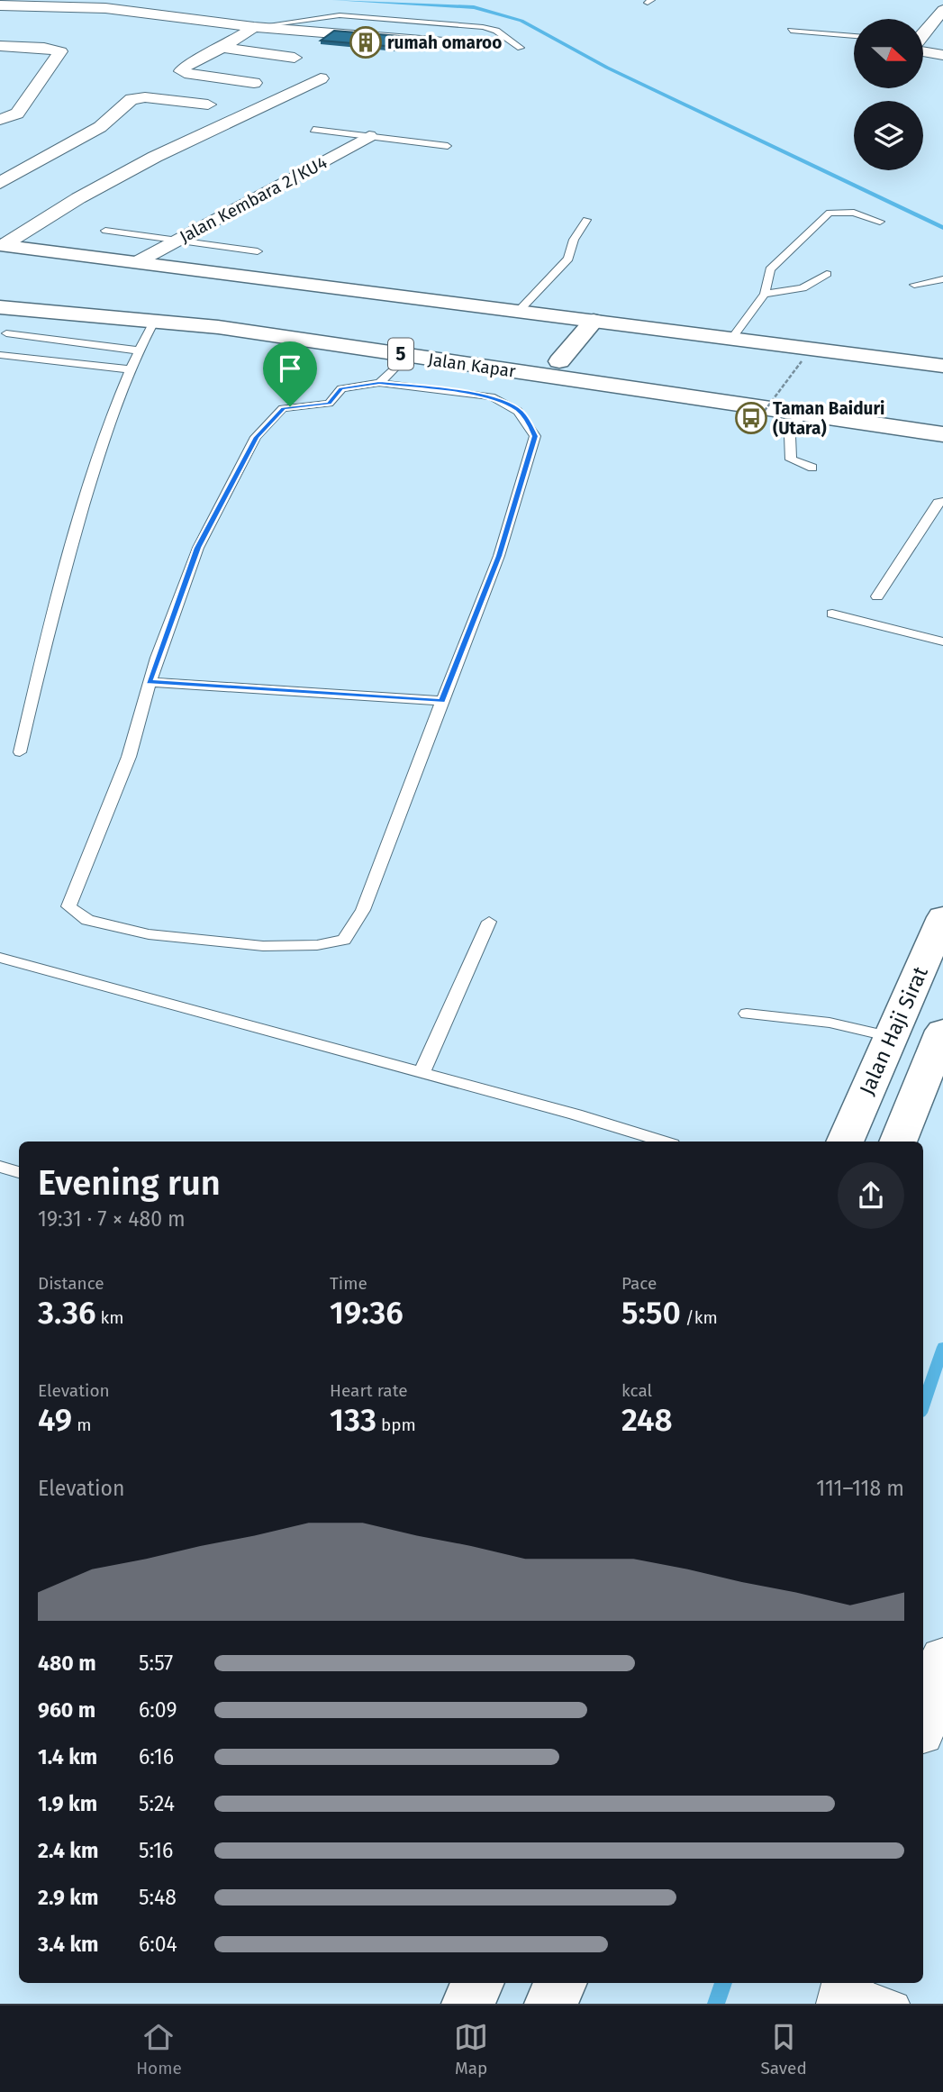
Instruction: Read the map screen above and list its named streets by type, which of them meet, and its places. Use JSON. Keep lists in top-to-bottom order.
{
  "streets": {
    "main road": ["5", "Jalan Kapar", "Jalan Haji Sirat"],
    "street": ["Jalan Kembara 2/KU4"]
  },
  "places": {
    "building": ["rumah omaroo"],
    "bus stop": ["Taman Baiduri (Utara)"]
  },
  "north": "right",
  "page": {
    "heading": ["Evening run", "19:31 · 7 × 480 m"],
    "stats": [
      ["Distance", "3.36 km"],
      ["Time", "19:36"],
      ["Pace", "5:50 /km"],
      ["Elevation", "49 m"],
      ["Heart rate", "133 bpm"],
      ["kcal", "248"]
    ],
    "chart": ["Elevation", "111–118 m"],
    "list": [
      {
        "name": "480 m",
        "note": "5:57"
      },
      {
        "name": "960 m",
        "note": "6:09"
      },
      {
        "name": "1.4 km",
        "note": "6:16"
      },
      {
        "name": "1.9 km",
        "note": "5:24"
      },
      {
        "name": "2.4 km",
        "note": "5:16"
      },
      {
        "name": "2.9 km",
        "note": "5:48"
      },
      {
        "name": "3.4 km",
        "note": "6:04"
      }
    ],
    "tabs": ["Home", "Map", "Saved"]
  }
}
